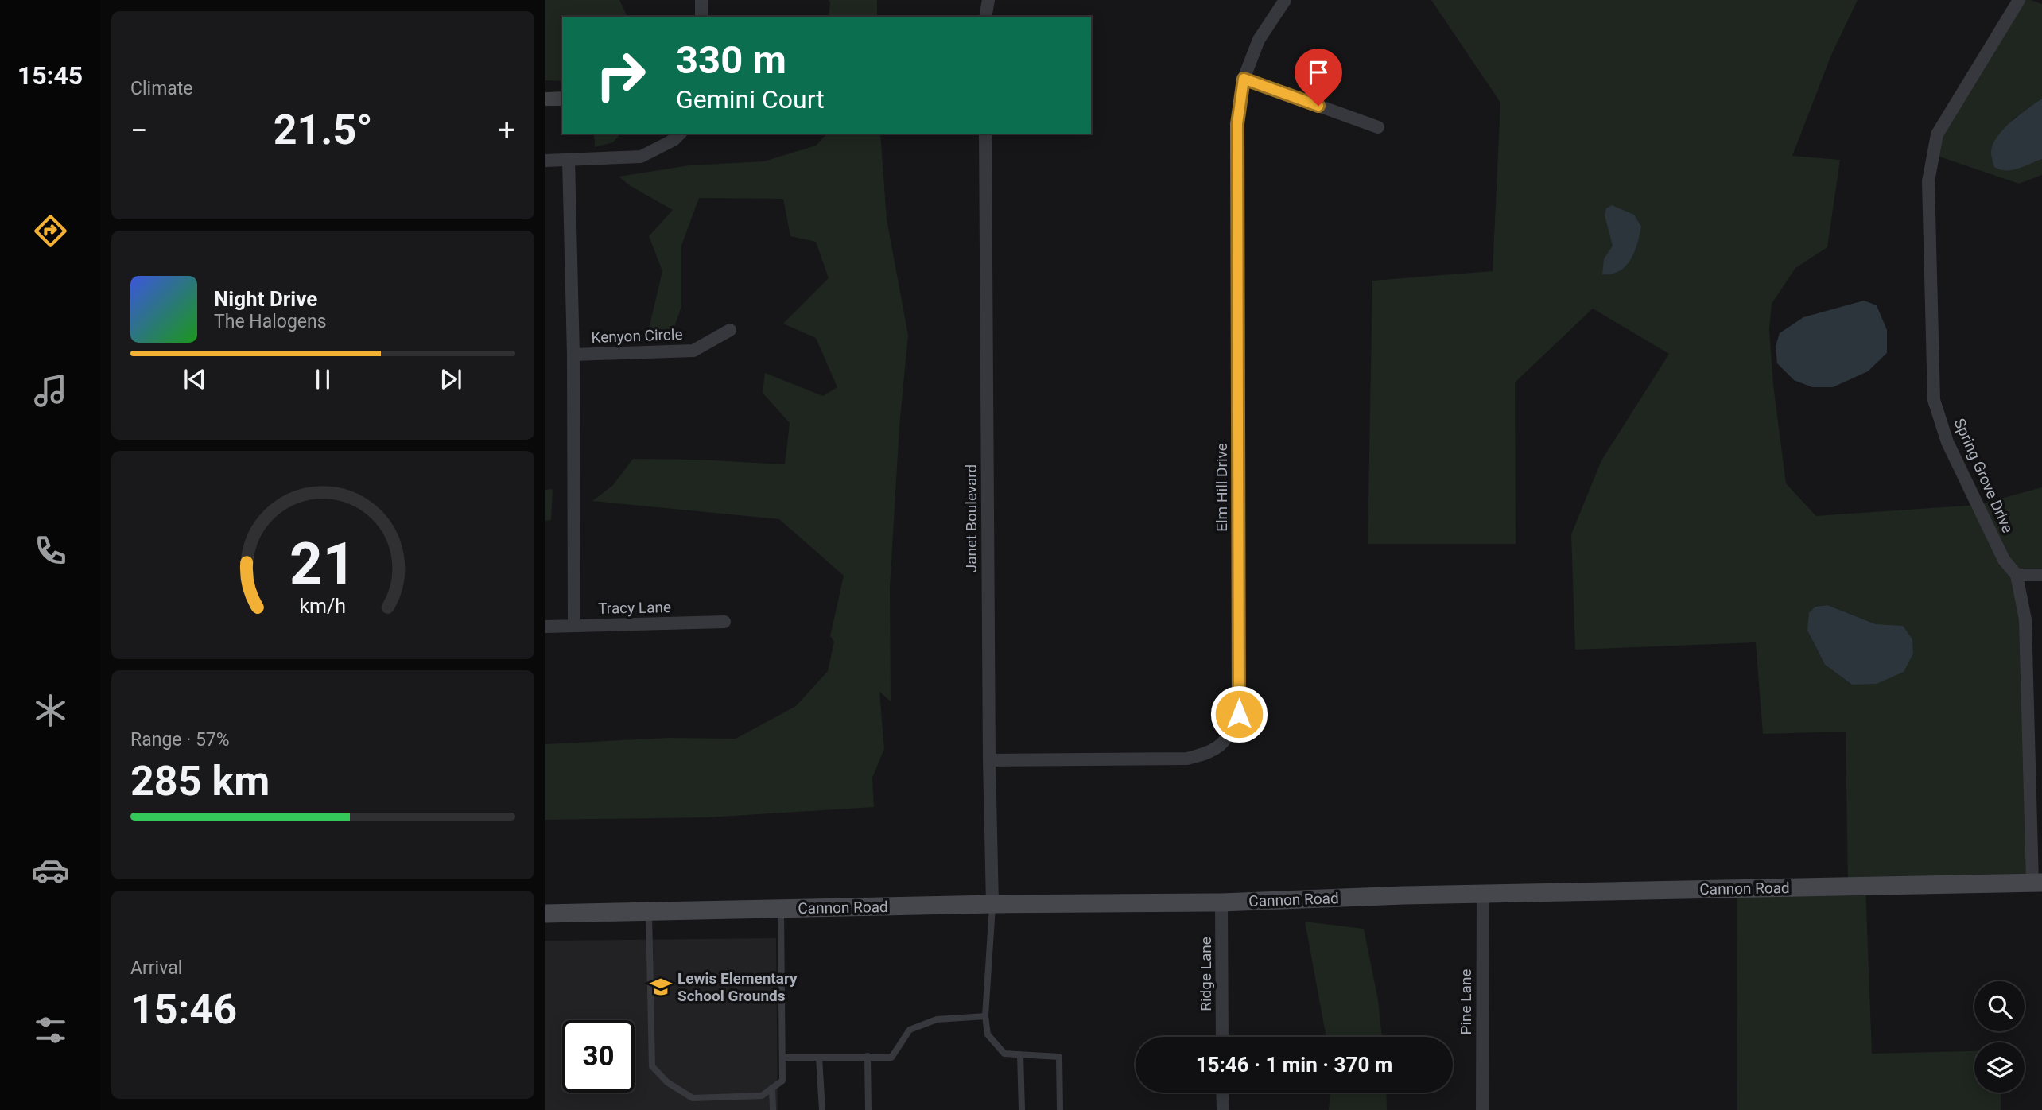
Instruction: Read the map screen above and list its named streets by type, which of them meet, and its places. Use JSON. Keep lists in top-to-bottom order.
{
  "streets": {
    "main road": ["Cannon Road"],
    "street": [
      "Kenyon Circle",
      "Spring Grove Drive",
      "Elm Hill Drive",
      "Janet Boulevard",
      "Tracy Lane",
      "Ridge Lane",
      "Pine Lane"
    ]
  },
  "crossings": [
    ["Spring Grove Drive", "Cannon Road"],
    ["Elm Hill Drive", "Janet Boulevard"],
    ["Janet Boulevard", "Cannon Road"],
    ["Cannon Road", "Ridge Lane"],
    ["Cannon Road", "Pine Lane"]
  ],
  "places": {
    "school or university": ["Lewis Elementary School Grounds"]
  },
  "page": {
    "tabs": "15:45",
    "tile": [
      "Climate",
      ["Range · 57%", "285 km"],
      ["Arrival", "15:46"]
    ],
    "turn": ["330 m", "Gemini Court"],
    "heat": ["−", "21.5°", "+"],
    "song": ["Night Drive", "The Halogens"],
    "limit": "30",
    "trip": "15:46 · 1 min · 370 m",
    "gauge": ["21", "km/h"]
  }
}
